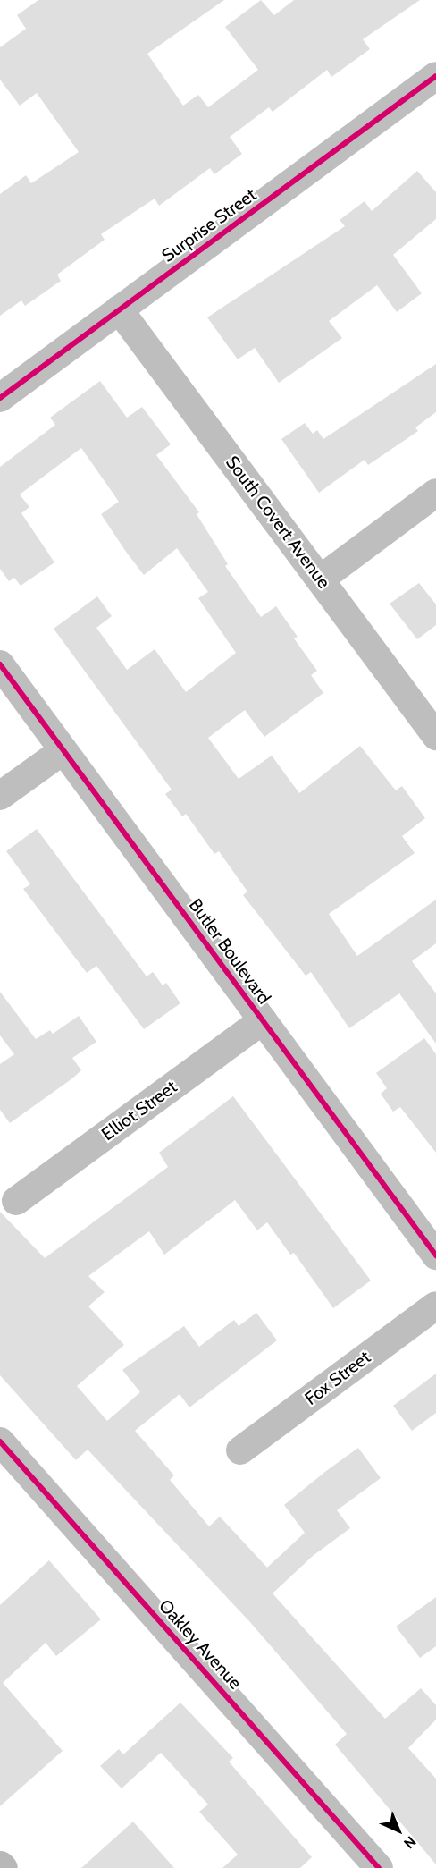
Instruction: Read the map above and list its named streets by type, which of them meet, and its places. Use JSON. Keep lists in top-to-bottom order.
{
  "streets": {
    "street": [
      "Surprise Street",
      "South Covert Avenue",
      "Butler Boulevard",
      "Elliot Street",
      "Fox Street",
      "Oakley Avenue"
    ]
  },
  "crossings": [
    ["Surprise Street", "South Covert Avenue"],
    ["Butler Boulevard", "Elliot Street"]
  ],
  "north": "bottom right"
}
